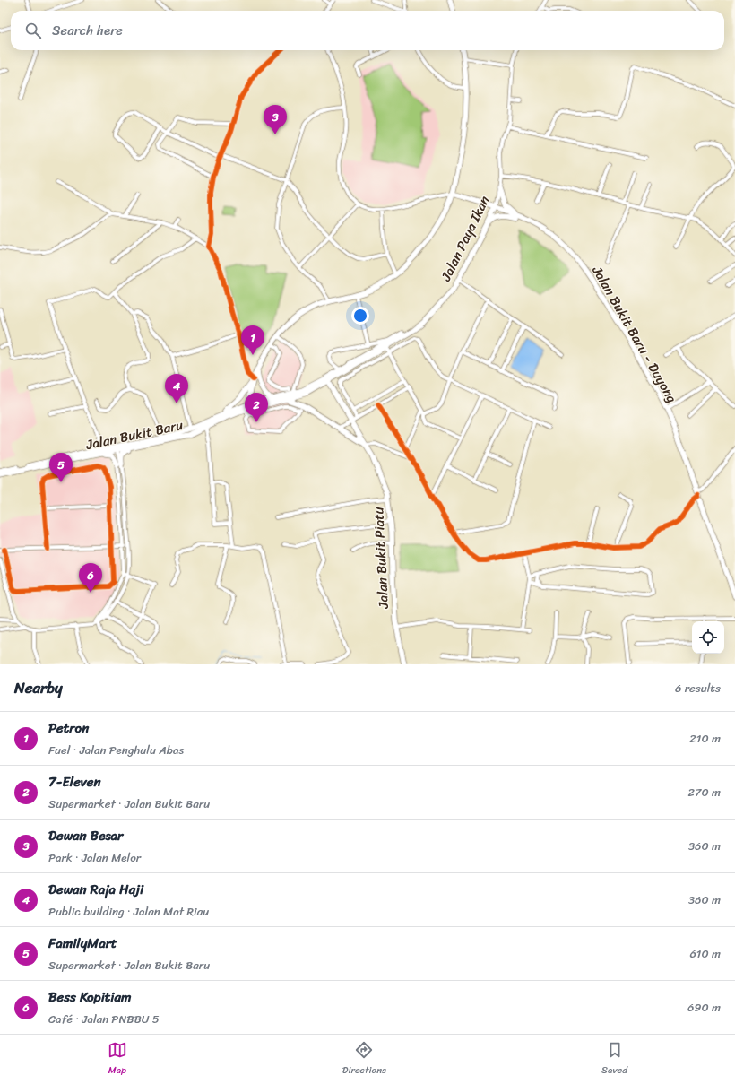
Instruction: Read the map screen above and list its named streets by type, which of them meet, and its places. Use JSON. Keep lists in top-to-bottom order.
{
  "streets": {
    "main road": [
      "Jalan Paya Ikan",
      "Jalan Bukit Baru - Duyong",
      "Jalan Bukit Baru",
      "Jalan Bukit Piatu"
    ]
  },
  "crossings": [
    ["Jalan Paya Ikan", "Jalan Bukit Baru - Duyong"],
    ["Jalan Paya Ikan", "Jalan Bukit Baru"],
    ["Jalan Bukit Baru", "Jalan Bukit Piatu"]
  ],
  "page": {
    "search": "Search here",
    "pins": [
      "3",
      "1",
      "4",
      "2",
      "5",
      "6"
    ],
    "heading": ["Nearby", "6 results"],
    "list": [
      {
        "mark": "1",
        "name": "Petron",
        "note": "Fuel · Jalan Penghulu Abas",
        "value": "210 m"
      },
      {
        "mark": "2",
        "name": "7-Eleven",
        "note": "Supermarket · Jalan Bukit Baru",
        "value": "270 m"
      },
      {
        "mark": "3",
        "name": "Dewan Besar",
        "note": "Park · Jalan Melor",
        "value": "360 m"
      },
      {
        "mark": "4",
        "name": "Dewan Raja Haji",
        "note": "Public building · Jalan Mat Riau",
        "value": "360 m"
      },
      {
        "mark": "5",
        "name": "FamilyMart",
        "note": "Supermarket · Jalan Bukit Baru",
        "value": "610 m"
      },
      {
        "mark": "6",
        "name": "Bess Kopitiam",
        "note": "Café · Jalan PNBBU 5",
        "value": "690 m"
      }
    ],
    "nav": ["Map", "Directions", "Saved"]
  }
}
